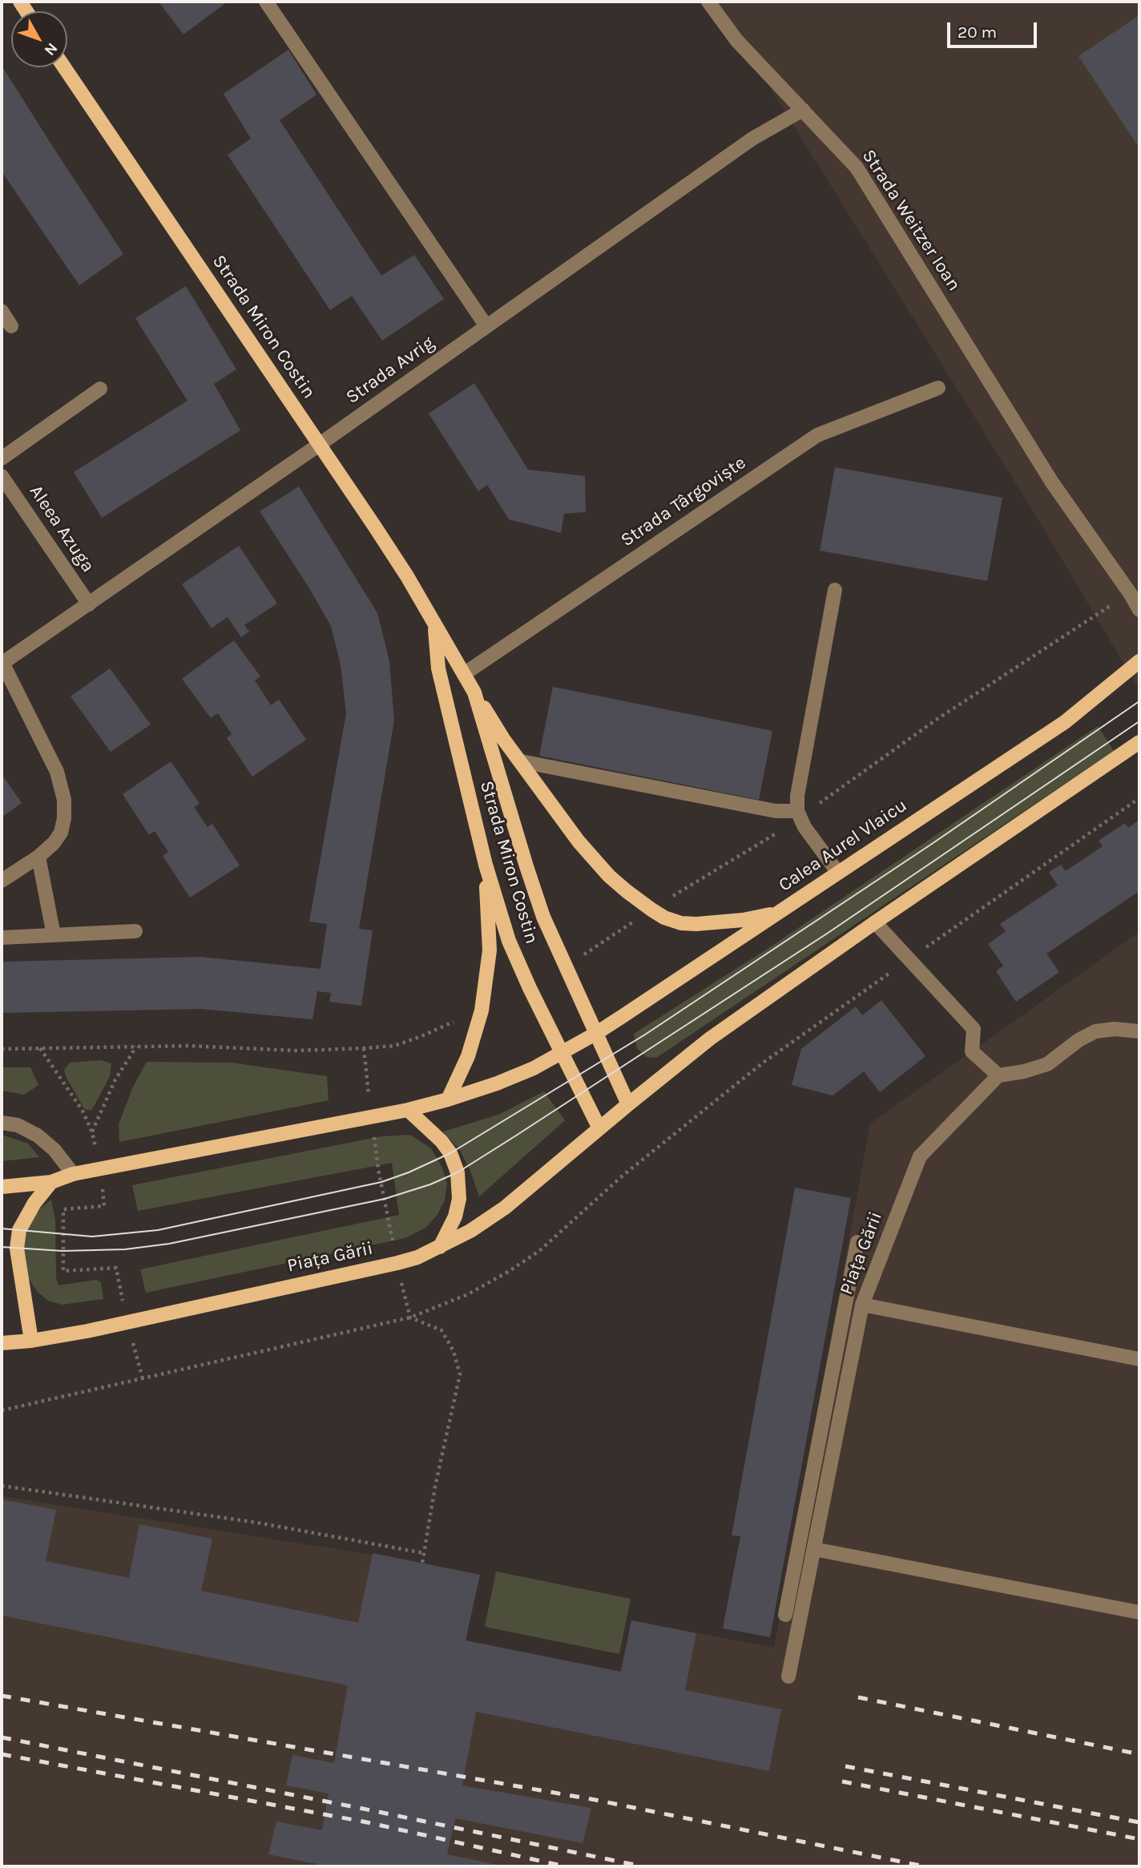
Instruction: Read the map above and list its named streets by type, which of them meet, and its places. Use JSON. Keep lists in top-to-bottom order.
{
  "streets": {
    "main road": ["Strada Miron Costin", "Calea Aurel Vlaicu", "Piața Gării"],
    "street": [
      "Strada Weitzer Ioan",
      "Strada Avrig",
      "Strada Târgoviște",
      "Aleea Azuga"
    ]
  },
  "crossings": [
    ["Strada Weitzer Ioan", "Strada Avrig"],
    ["Strada Miron Costin", "Strada Avrig"],
    ["Strada Miron Costin", "Strada Târgoviște"],
    ["Strada Miron Costin", "Calea Aurel Vlaicu"],
    ["Strada Miron Costin", "Piața Gării"],
    ["Strada Avrig", "Aleea Azuga"]
  ],
  "scale_bar": "20 m",
  "north": "bottom right"
}
